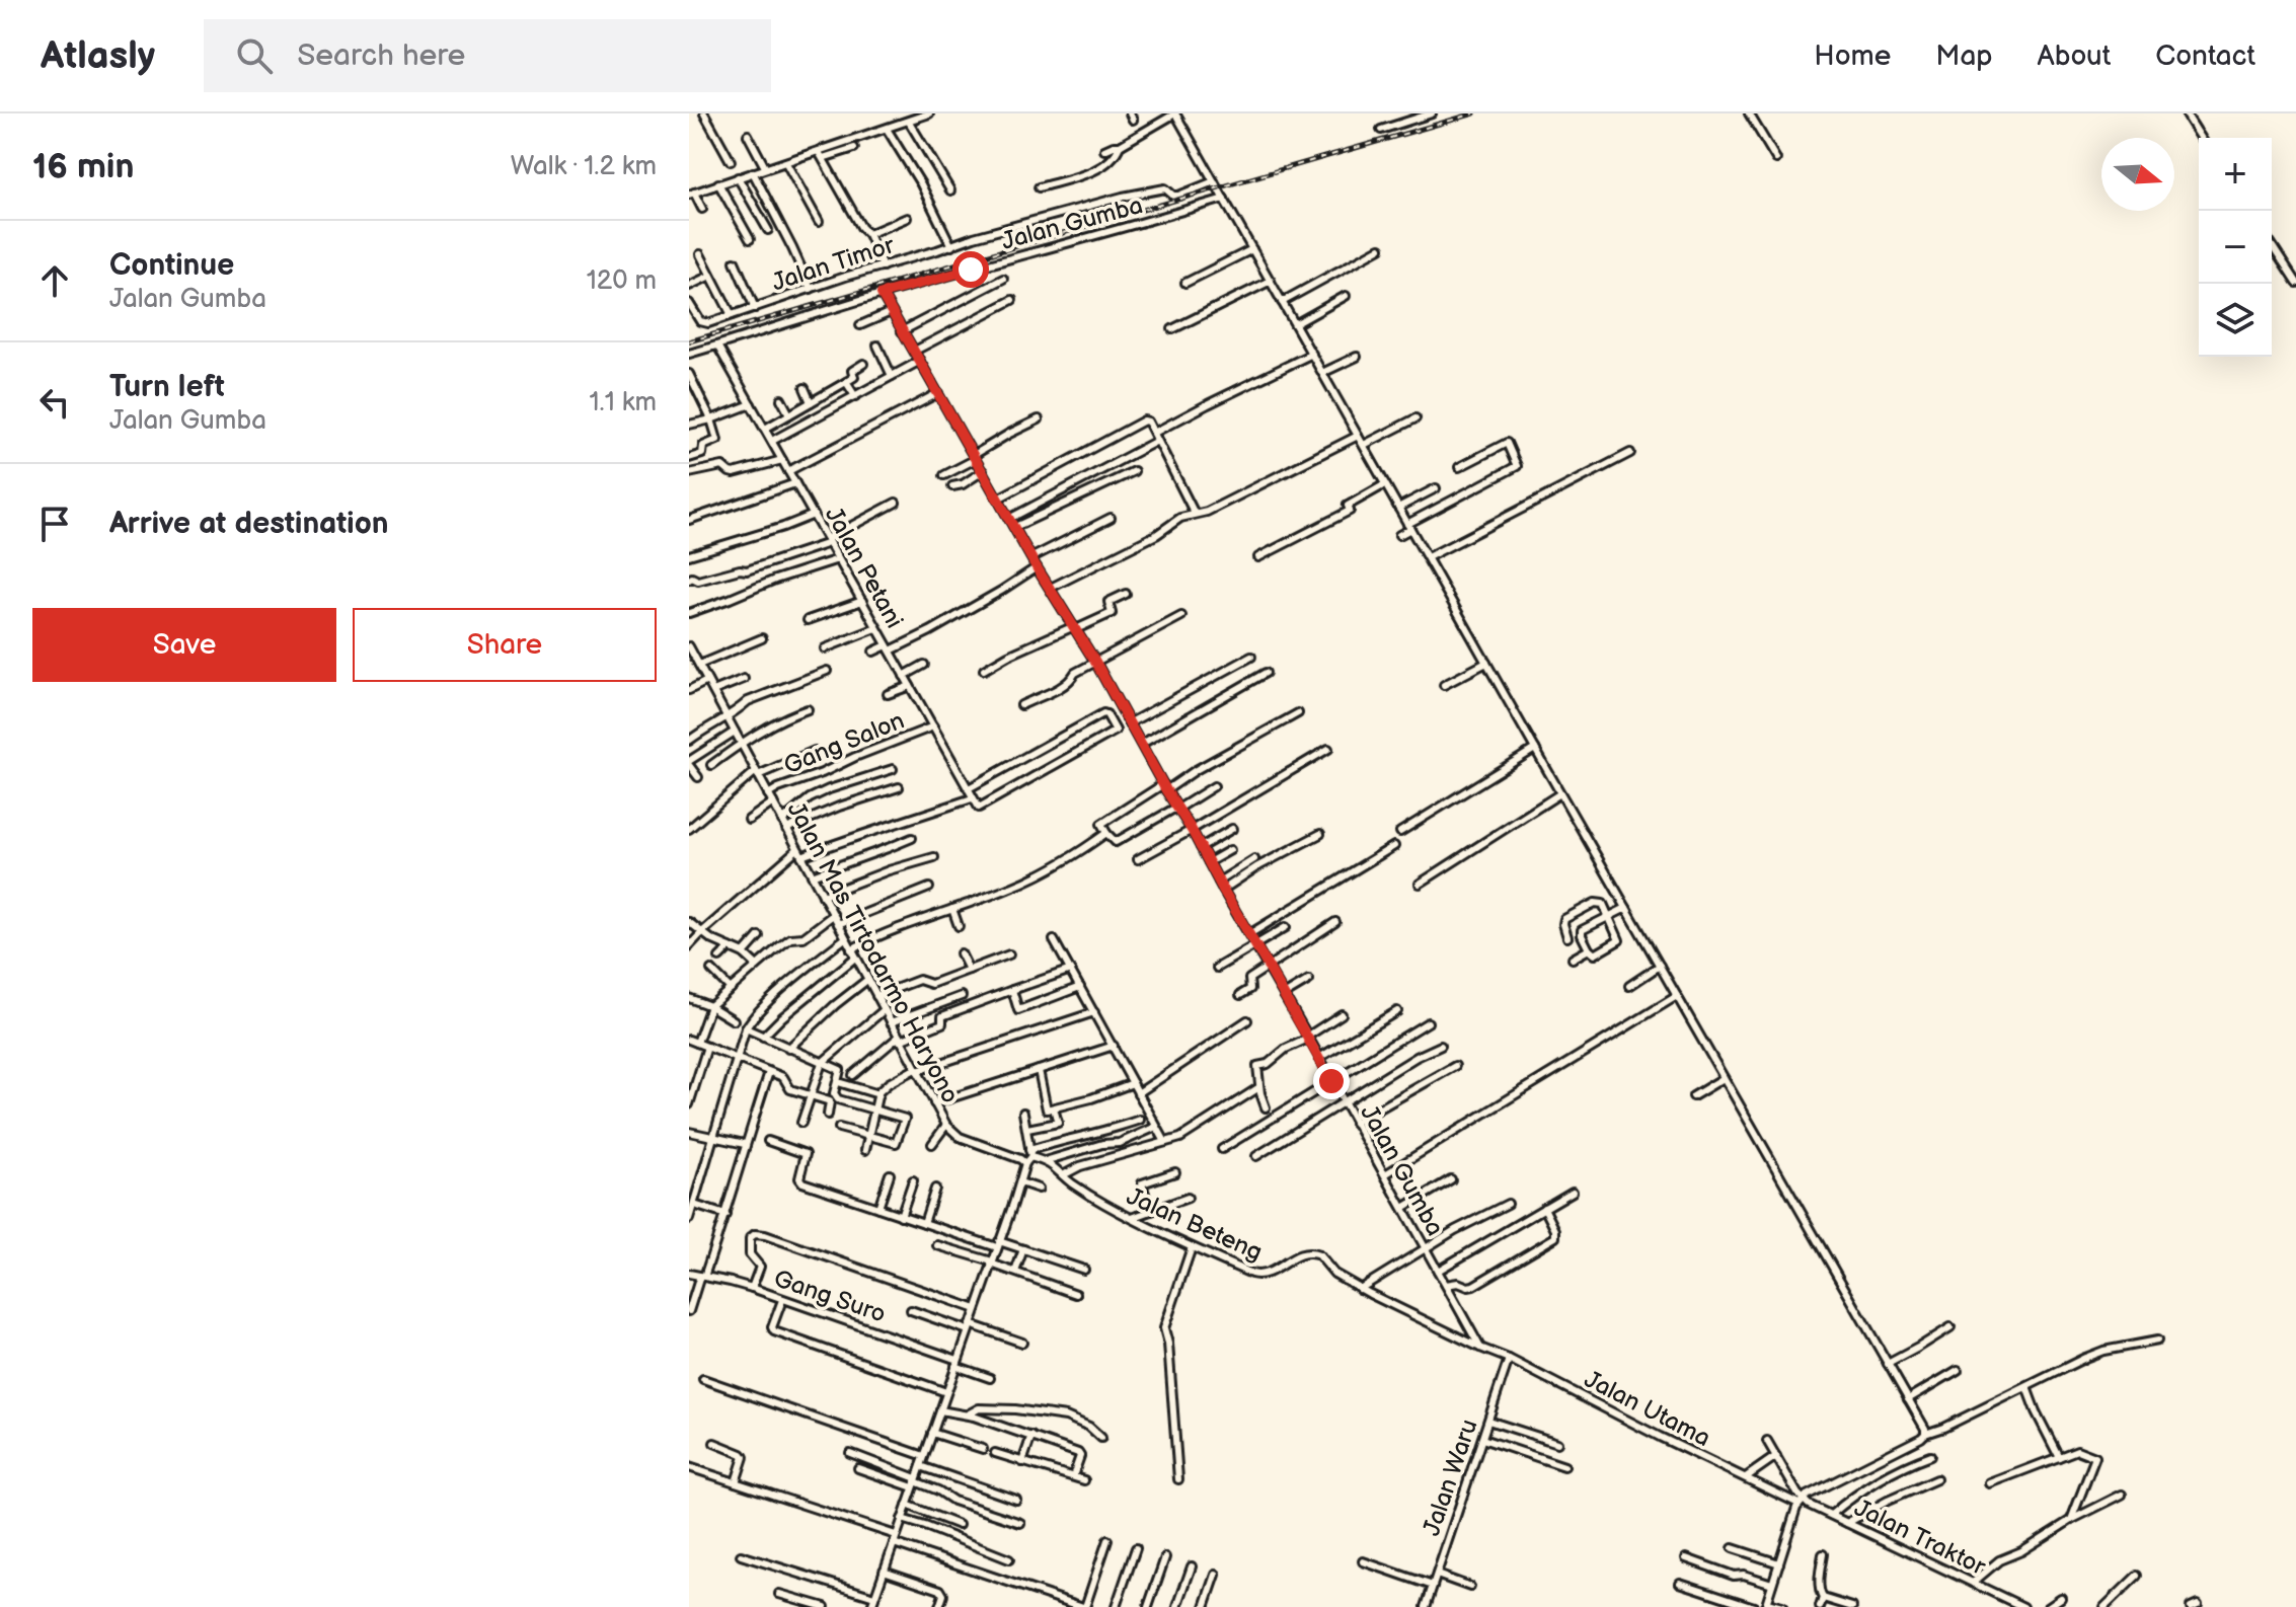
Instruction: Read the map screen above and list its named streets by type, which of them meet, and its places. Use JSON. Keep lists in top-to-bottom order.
{
  "streets": {
    "street": [
      "Jalan Gumba",
      "Jalan Timor",
      "Jalan Petani",
      "Gang Salon",
      "Jalan Mas Tirtodarmo Haryono",
      "Jalan Beteng",
      "Gang Suro",
      "Jalan Utama",
      "Jalan Waru",
      "Jalan Traktor"
    ]
  },
  "crossings": [
    ["Jalan Gumba", "Jalan Petani"],
    ["Jalan Gumba", "Jalan Beteng"],
    ["Jalan Gumba", "Jalan Utama"],
    ["Jalan Petani", "Gang Salon"],
    ["Gang Salon", "Jalan Mas Tirtodarmo Haryono"],
    ["Jalan Mas Tirtodarmo Haryono", "Jalan Beteng"],
    ["Jalan Beteng", "Jalan Utama"],
    ["Jalan Utama", "Jalan Waru"],
    ["Jalan Utama", "Jalan Traktor"]
  ],
  "north": "right",
  "page": {
    "header": "Atlasly",
    "search": "Search here",
    "nav": [
      "Home",
      "Map",
      "About",
      "Contact"
    ],
    "heading": ["16 min", "Walk · 1.2 km"],
    "map_buttons": ["+", "−"],
    "list": [
      ["Continue", "Jalan Gumba", "120 m"],
      ["Turn left", "Jalan Gumba", "1.1 km"],
      "Arrive at destination"
    ],
    "buttons": ["Save", "Share"]
  }
}
